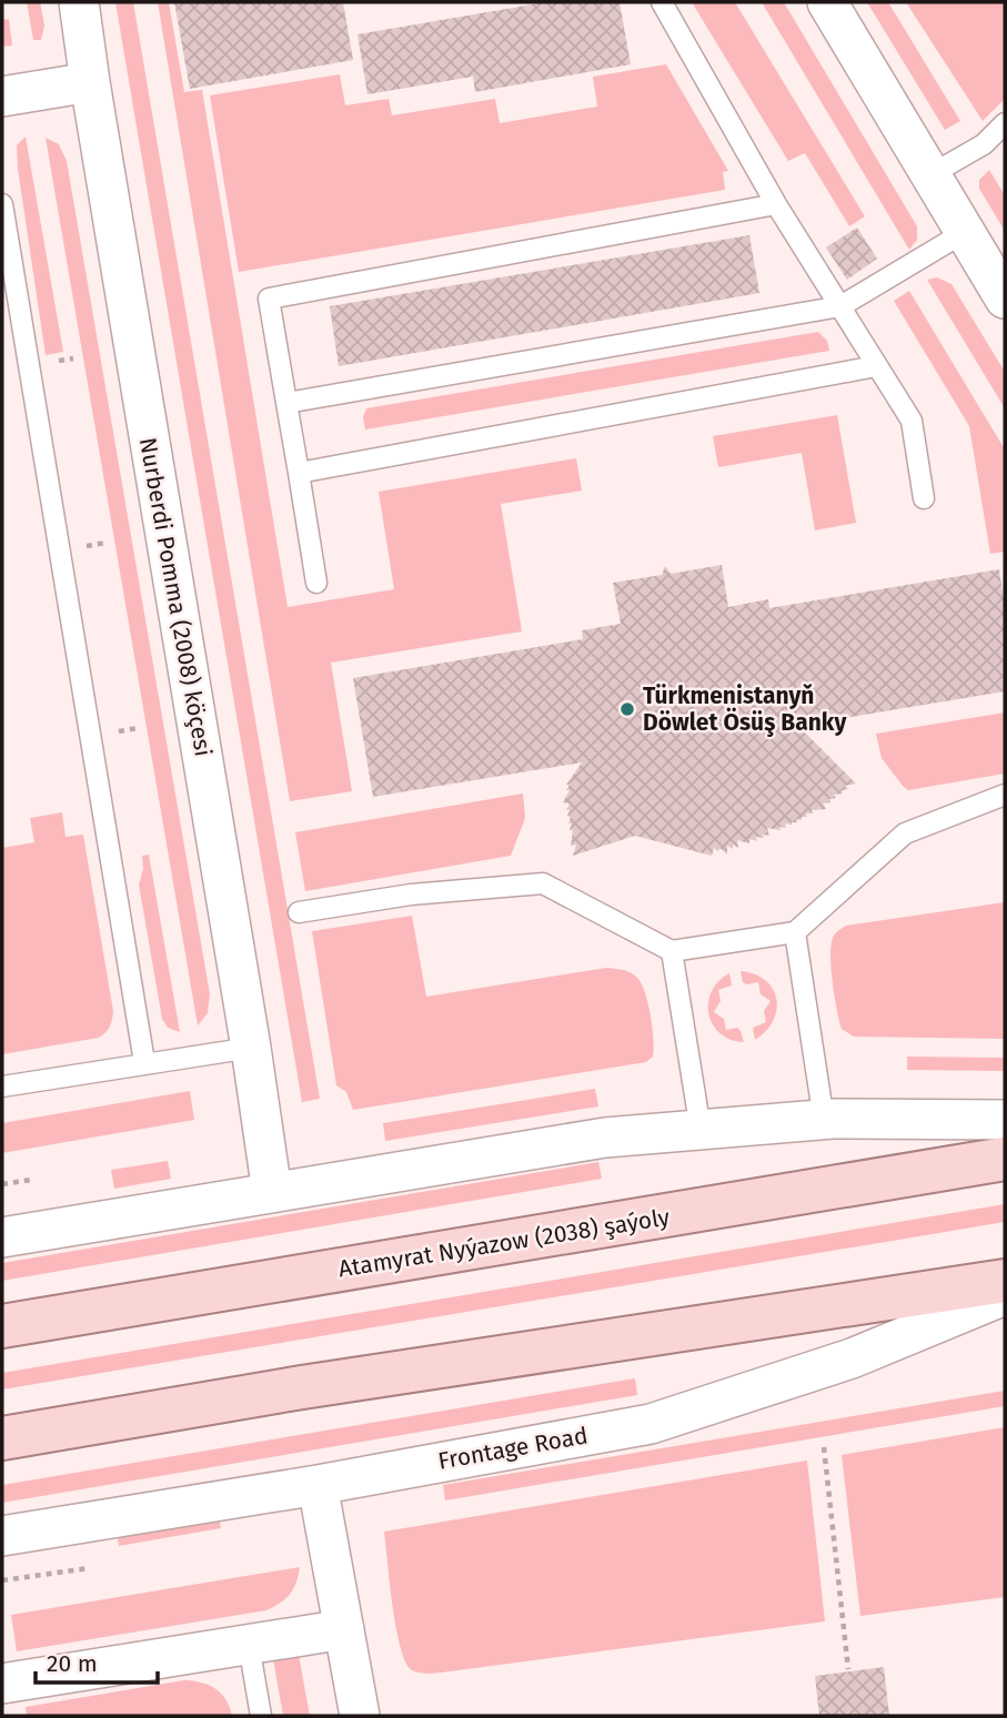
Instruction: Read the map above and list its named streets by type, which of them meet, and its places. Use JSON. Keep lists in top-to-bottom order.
{
  "streets": {
    "main road": ["Atamyrat Nyýazow (2038) şaýoly"],
    "street": ["Nurberdi Pomma (2008) köçesi", "Frontage Road"]
  },
  "places": ["Türkmenistanyň Döwlet Ösüş Banky"],
  "scale_bar": "20 m"
}
